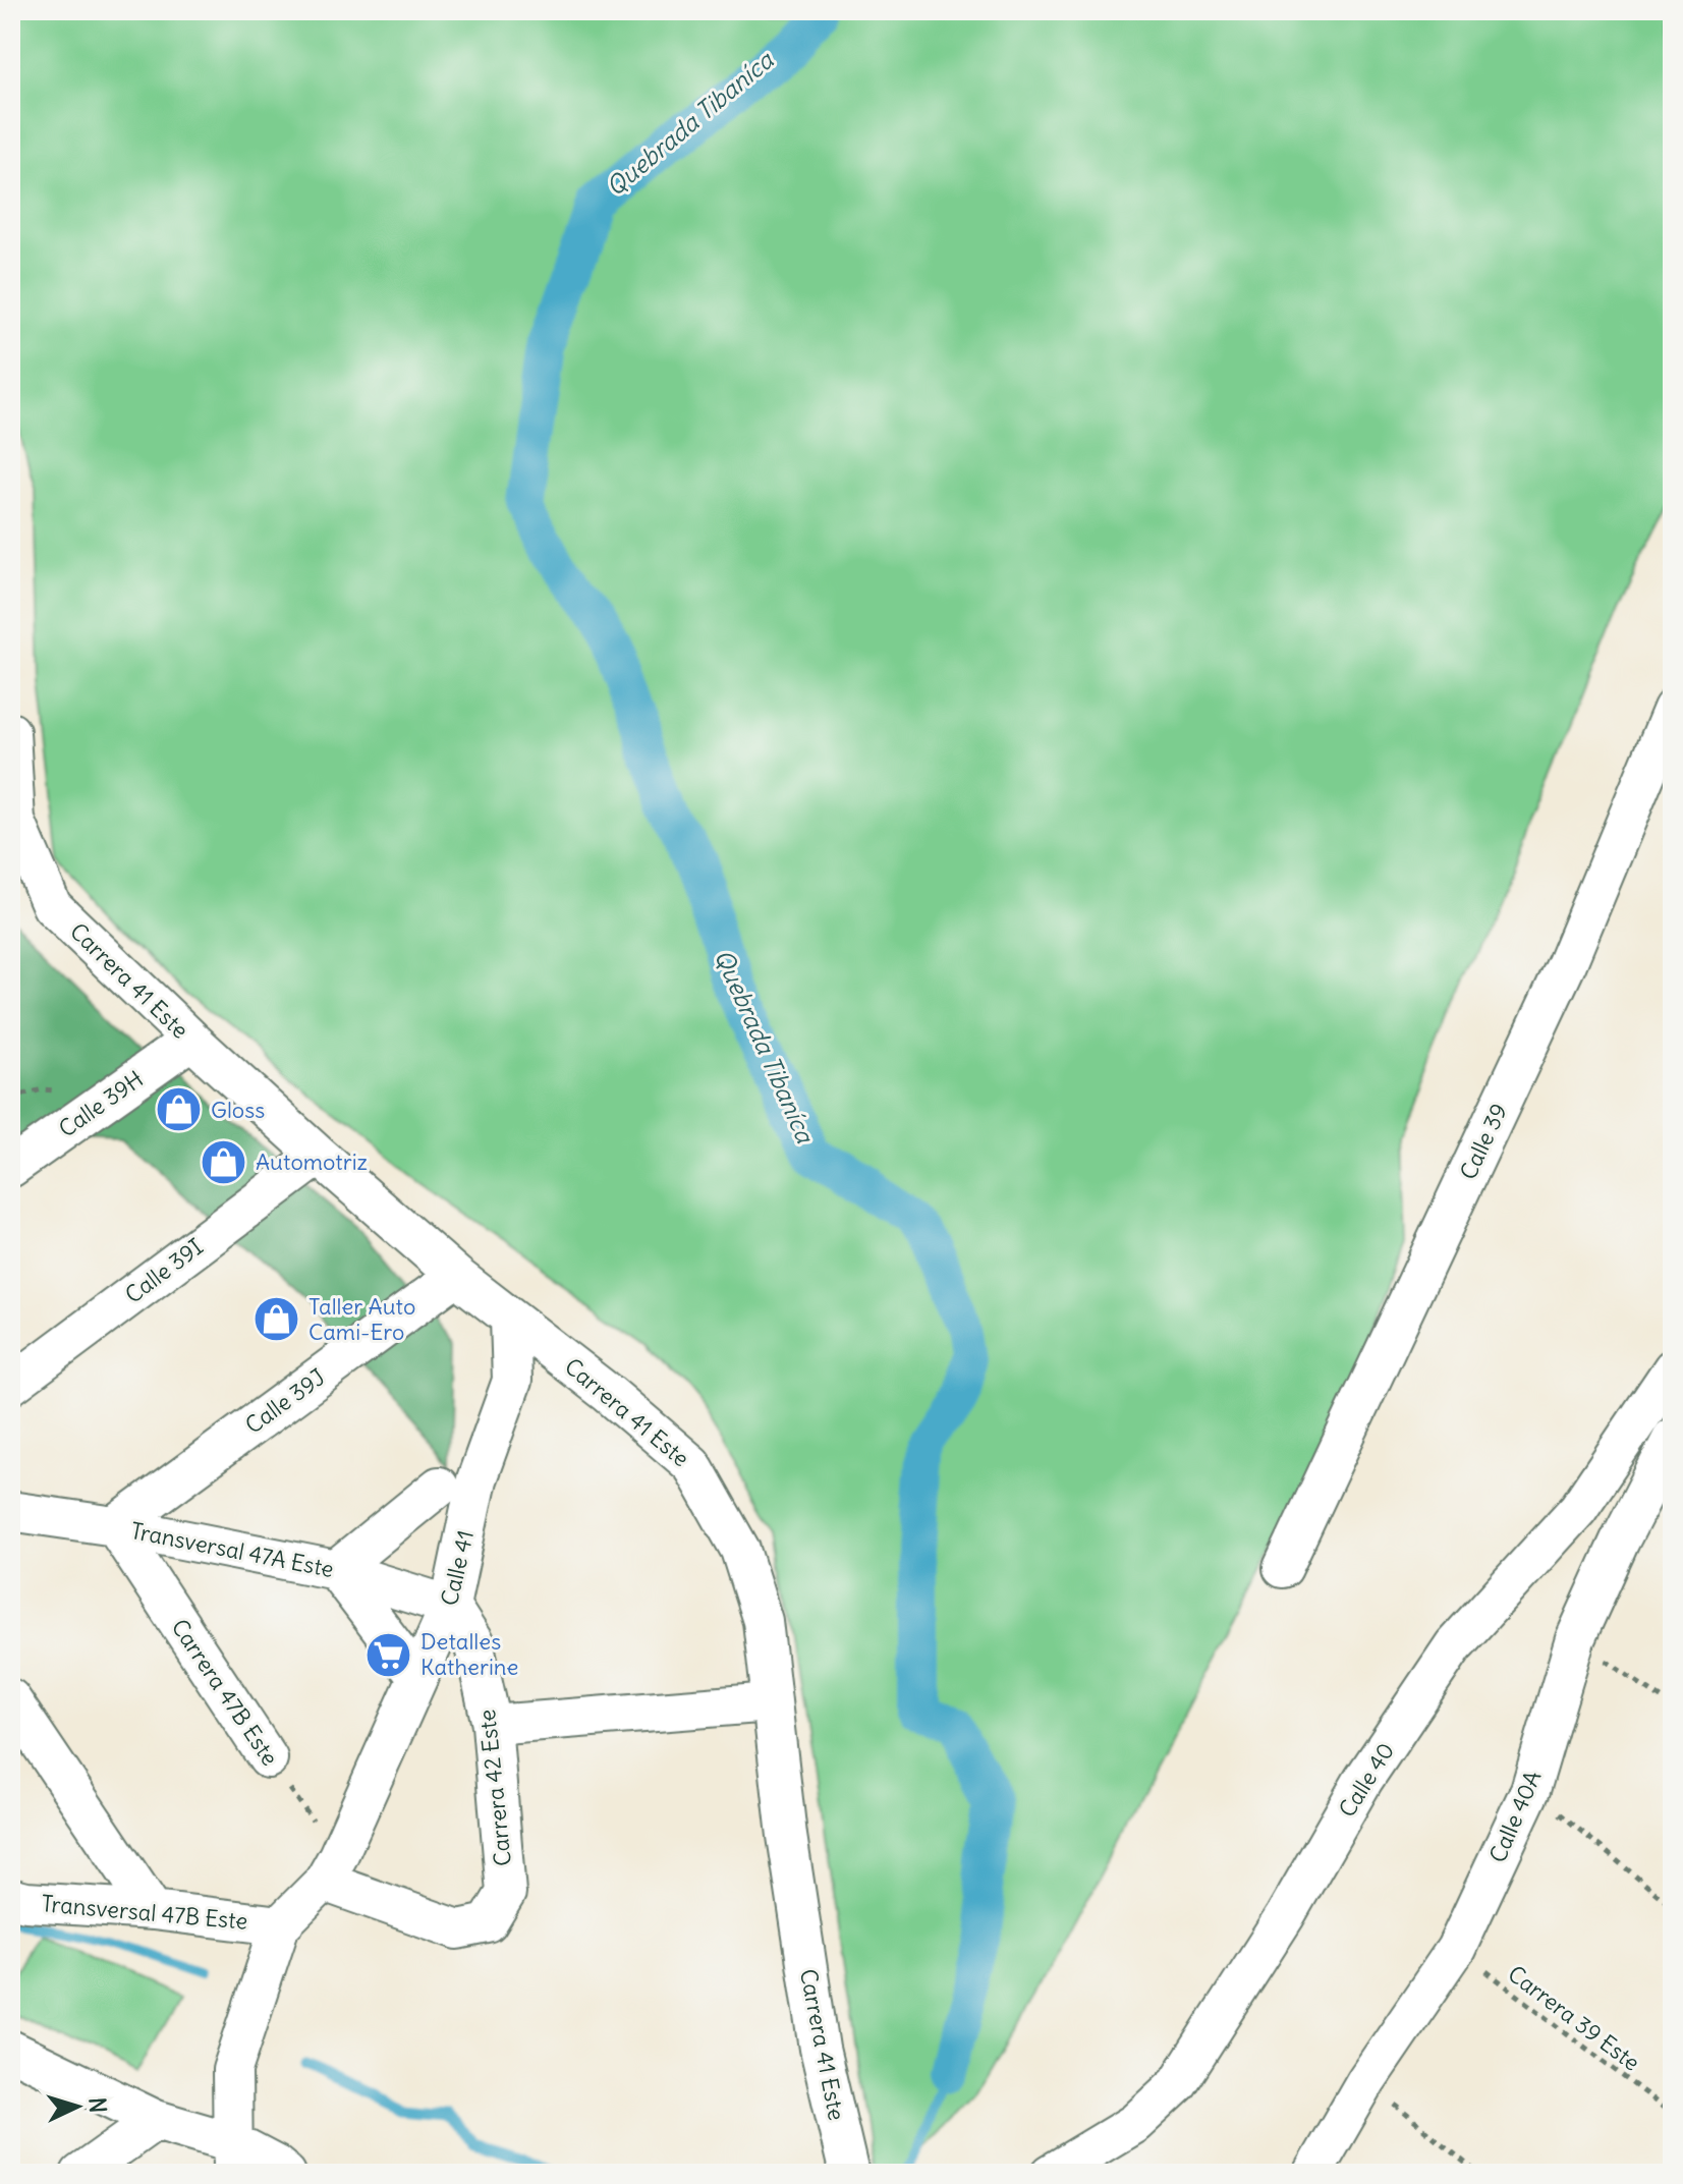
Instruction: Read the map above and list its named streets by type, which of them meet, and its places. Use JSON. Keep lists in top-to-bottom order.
{
  "streets": {
    "street": [
      "Carrera 41 Este",
      "Calle 39H",
      "Calle 39",
      "Calle 39I",
      "Calle 39J",
      "Transversal 47A Este",
      "Calle 41",
      "Carrera 47B Este",
      "Calle 40",
      "Carrera 42 Este",
      "Calle 40A",
      "Transversal 47B Este"
    ],
    "path": ["Carrera 39 Este"]
  },
  "crossings": [
    ["Carrera 41 Este", "Calle 39H"],
    ["Carrera 41 Este", "Calle 39I"],
    ["Carrera 41 Este", "Calle 39J"],
    ["Carrera 41 Este", "Calle 41"],
    ["Calle 39J", "Transversal 47A Este"],
    ["Calle 39J", "Carrera 47B Este"],
    ["Transversal 47A Este", "Calle 41"],
    ["Transversal 47A Este", "Carrera 47B Este"],
    ["Transversal 47A Este", "Carrera 42 Este"],
    ["Calle 41", "Carrera 47B Este"],
    ["Calle 41", "Carrera 42 Este"],
    ["Calle 41", "Transversal 47B Este"],
    ["Carrera 47B Este", "Carrera 42 Este"],
    ["Calle 40A", "Carrera 39 Este"]
  ],
  "water": ["Quebrada Tibaníca"],
  "places": {
    "shop": ["Gloss", "Automotriz", "Taller Auto Cami-Ero"],
    "supermarket": ["Detalles Katherine"]
  },
  "north": "right"
}
